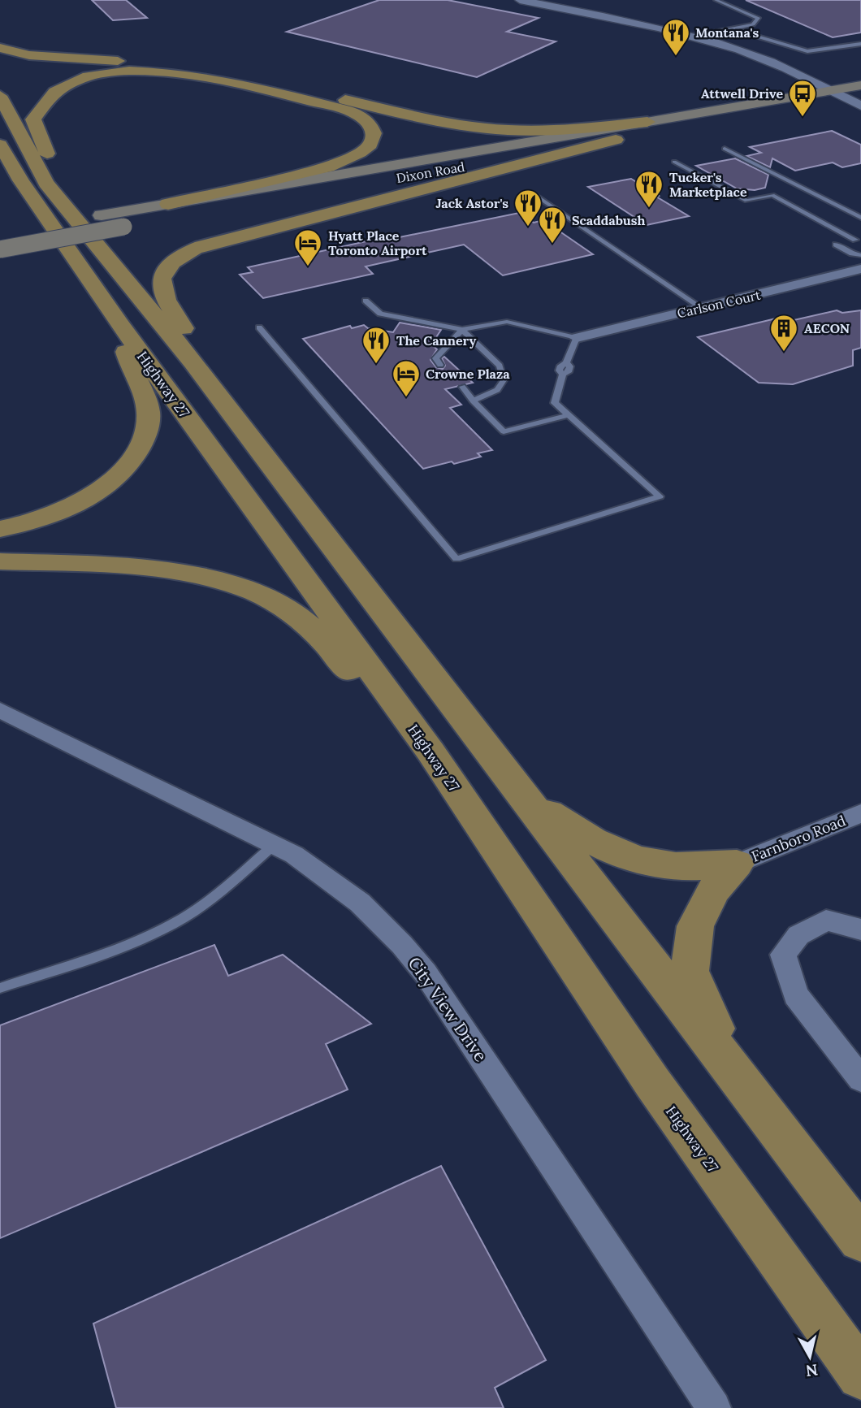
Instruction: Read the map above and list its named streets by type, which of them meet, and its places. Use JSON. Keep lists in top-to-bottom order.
{
  "streets": {
    "main road": ["Dixon Road", "Highway 27"],
    "street": ["Carlson Court", "Farnboro Road", "City View Drive"]
  },
  "places": {
    "restaurant": [
      "Montana's",
      "Tucker's Marketplace",
      "Jack Astor's",
      "Scaddabush",
      "The Cannery"
    ],
    "bus stop": ["Attwell Drive"],
    "hotel": ["Hyatt Place Toronto Airport", "Crowne Plaza"],
    "building": ["AECON"]
  },
  "north": "bottom"
}
